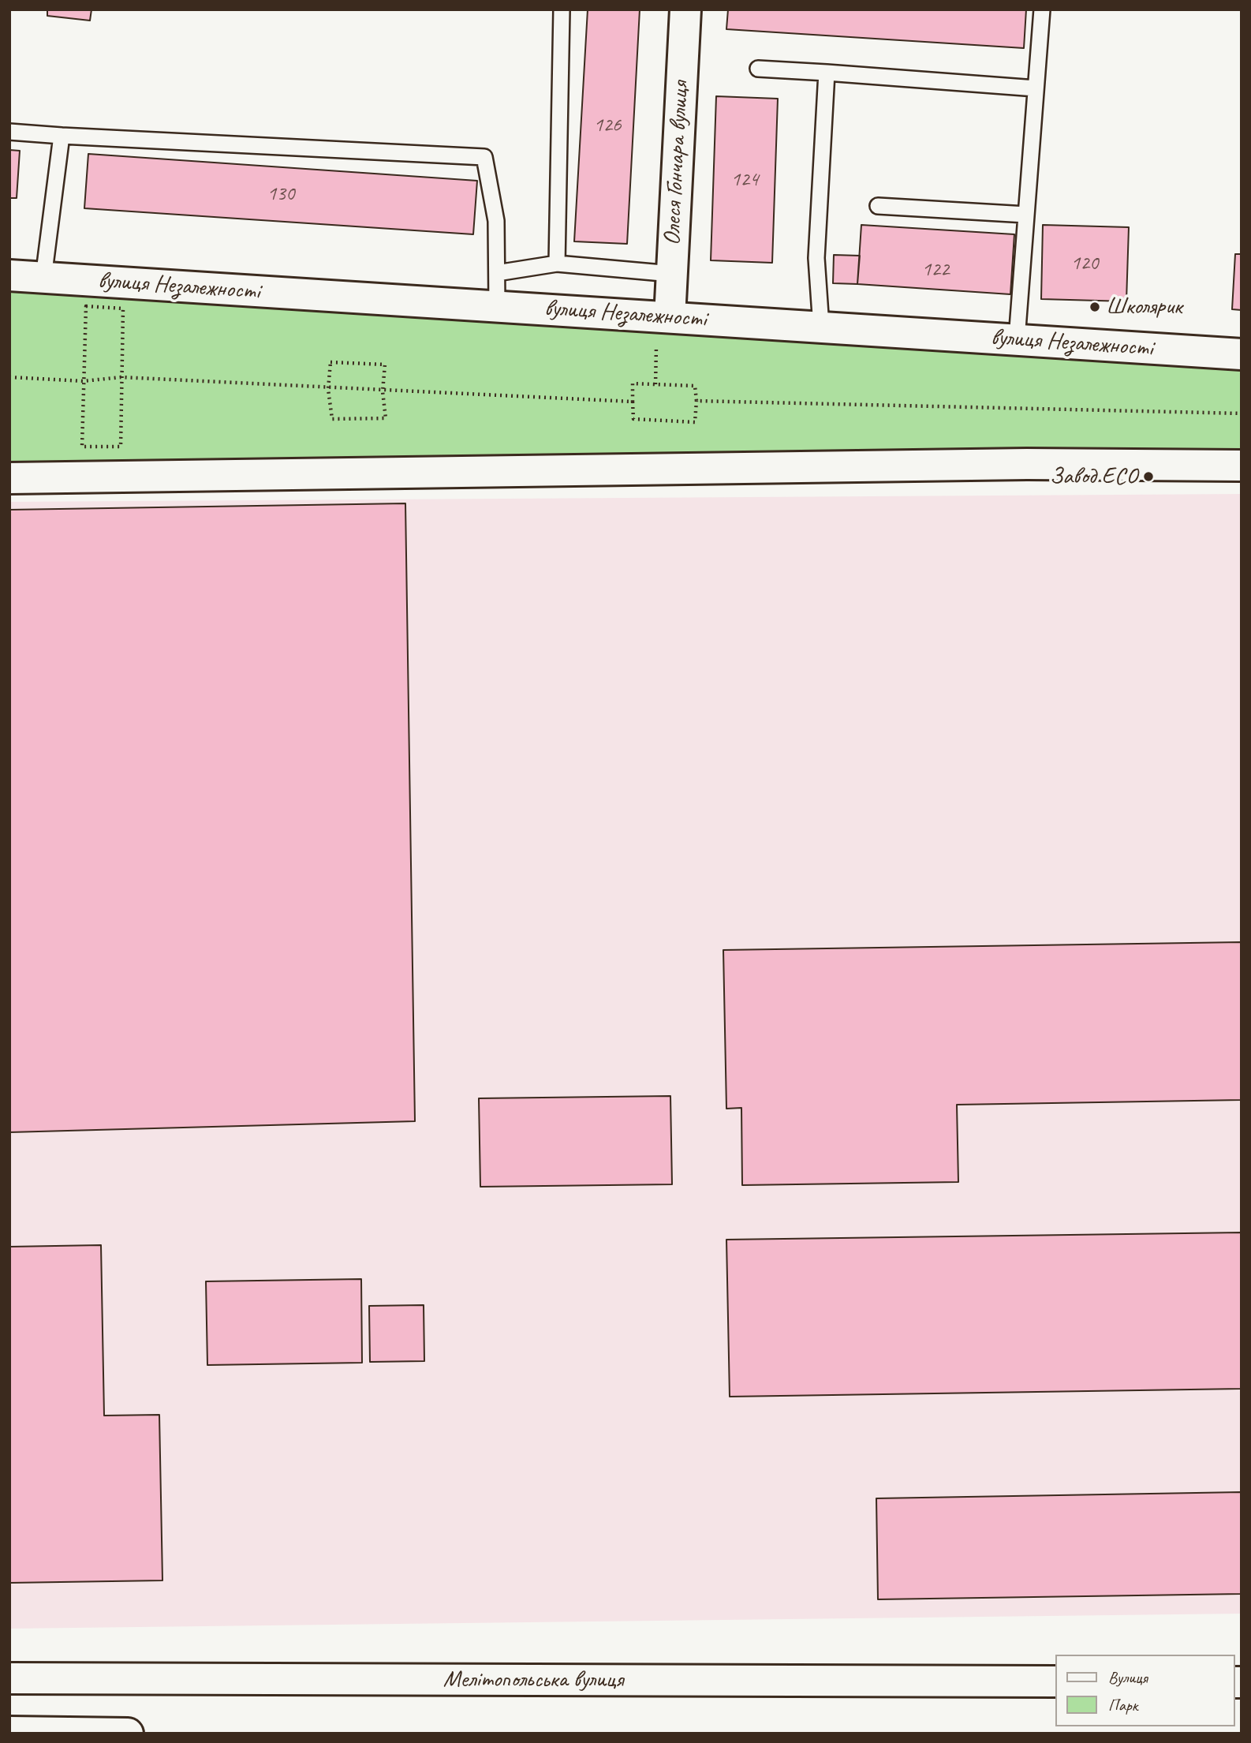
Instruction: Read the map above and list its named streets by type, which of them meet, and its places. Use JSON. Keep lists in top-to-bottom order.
{
  "streets": {
    "street": ["Олеся Гончара вулиця", "вулиця Незалежності", "Мелітопольська вулиця"]
  },
  "crossings": [
    ["Олеся Гончара вулиця", "вулиця Незалежності"]
  ],
  "places": ["Школярик", "Завод ЕСО"],
  "house_numbers": [
    "126",
    "124",
    "130",
    "120",
    "122"
  ],
  "legend": ["Вулиця", "Парк"]
}
